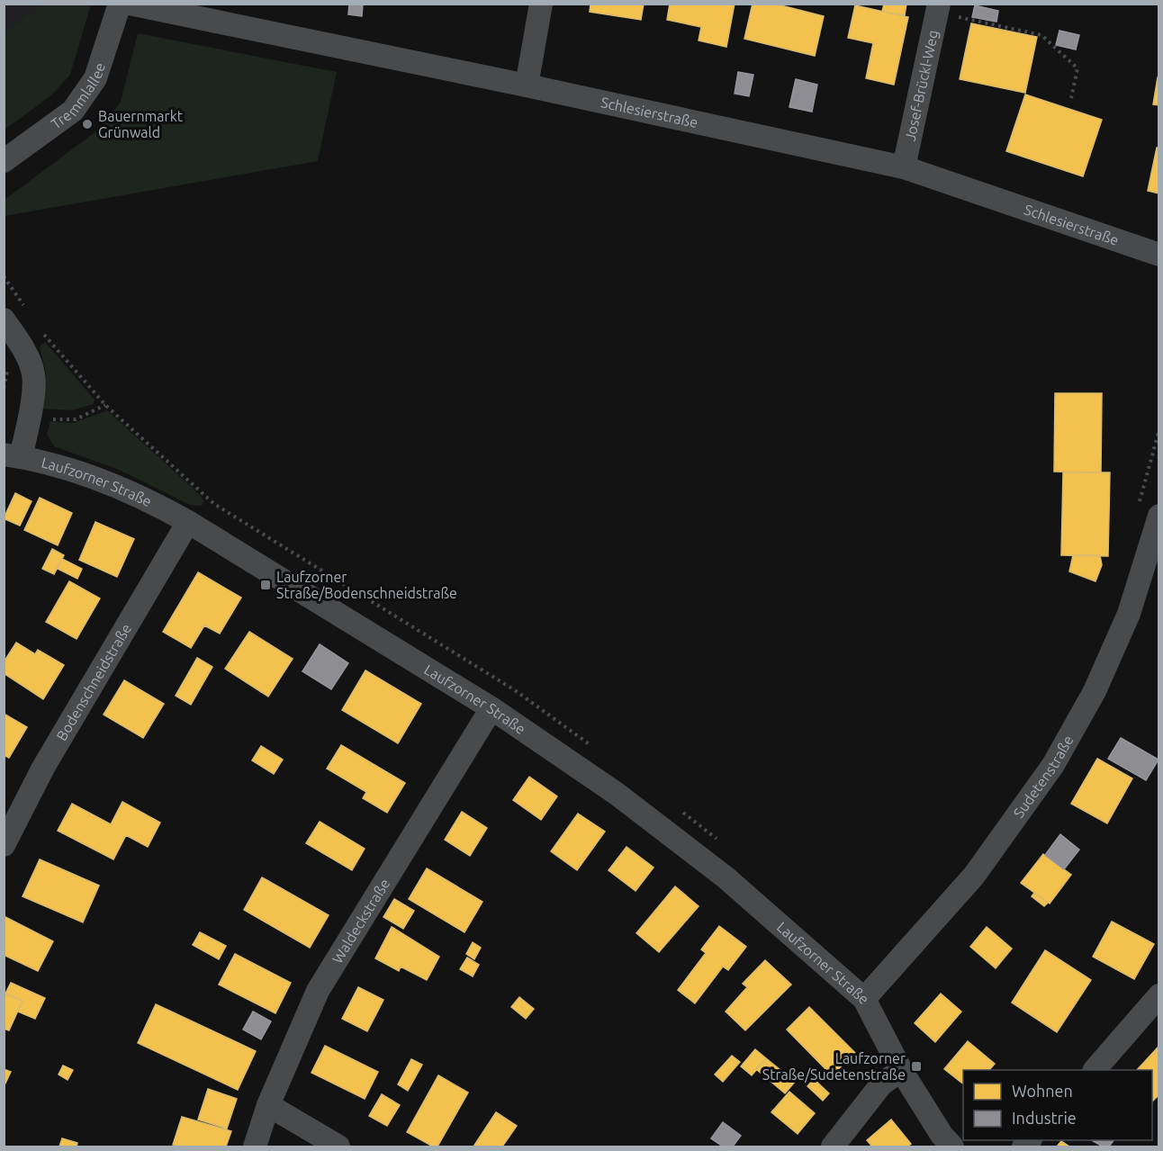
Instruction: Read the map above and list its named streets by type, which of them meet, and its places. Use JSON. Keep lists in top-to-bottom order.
{
  "streets": {
    "street": [
      "Josef-Brückl-Weg",
      "Tremmlallee",
      "Schlesierstraße",
      "Laufzorner Straße",
      "Bodenschneidstraße",
      "Sudetenstraße",
      "Waldeckstraße"
    ]
  },
  "crossings": [
    ["Josef-Brückl-Weg", "Schlesierstraße"],
    ["Laufzorner Straße", "Bodenschneidstraße"],
    ["Laufzorner Straße", "Sudetenstraße"],
    ["Laufzorner Straße", "Waldeckstraße"]
  ],
  "places": {
    "other": ["Bauernmarkt Grünwald"],
    "transit": ["Laufzorner Straße/Bodenschneidstraße", "Laufzorner Straße/Sudetenstraße"]
  },
  "legend": ["Wohnen", "Industrie"]
}
